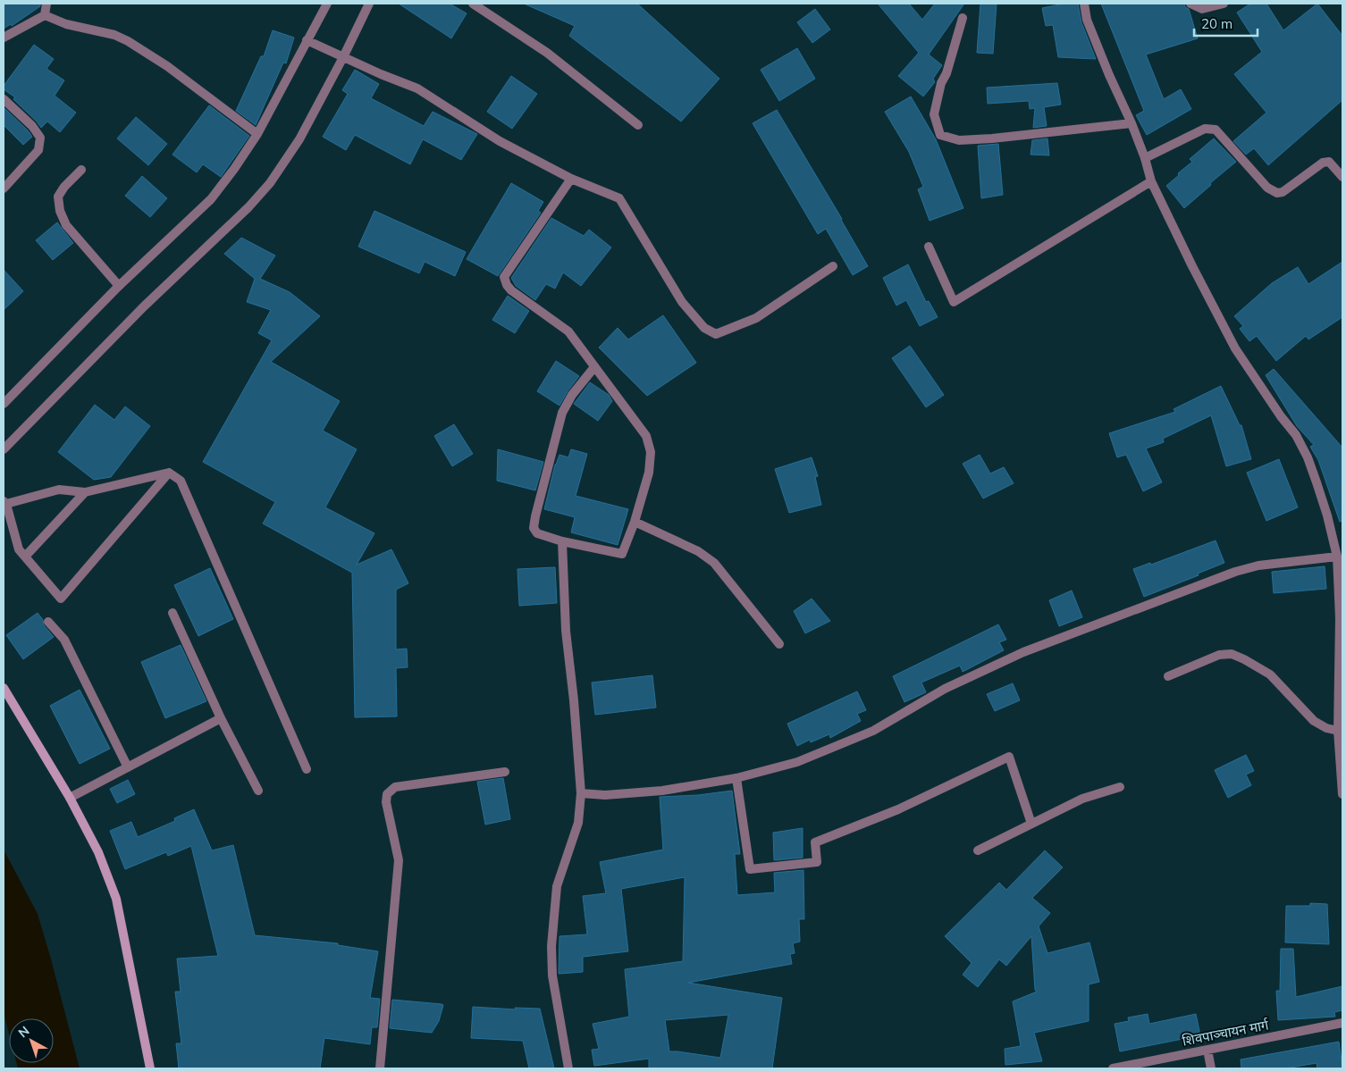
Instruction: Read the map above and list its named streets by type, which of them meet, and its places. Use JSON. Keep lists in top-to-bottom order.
{
  "streets": {
    "street": ["शिवपाञ्चायन मार्ग"]
  },
  "scale_bar": "20 m",
  "north": "top left"
}
